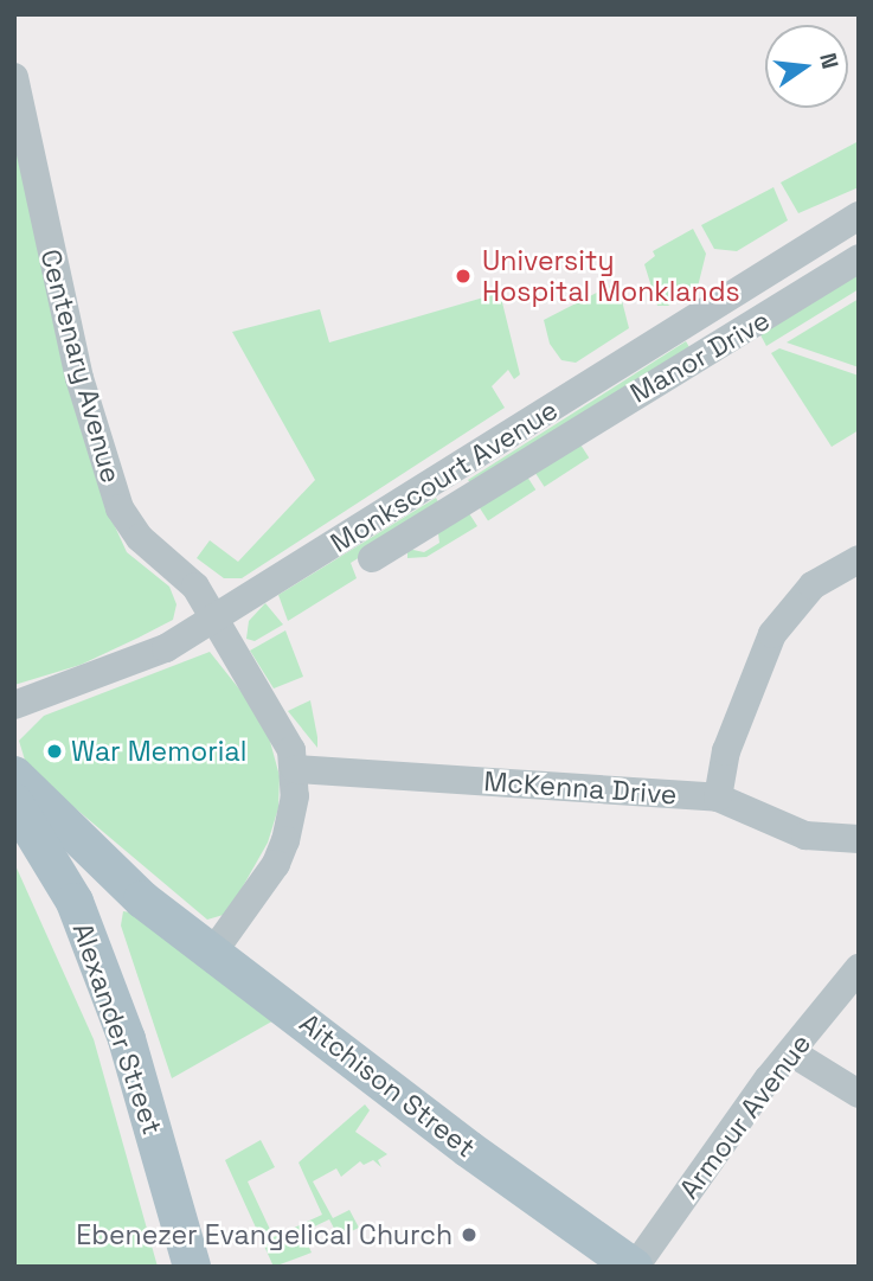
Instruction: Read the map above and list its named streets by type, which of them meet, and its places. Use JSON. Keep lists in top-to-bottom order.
{
  "streets": {
    "main road": ["Alexander Street", "Aitchison Street"],
    "street": [
      "Manor Drive",
      "Centenary Avenue",
      "Monkscourt Avenue",
      "McKenna Drive",
      "Armour Avenue"
    ]
  },
  "crossings": [
    ["Centenary Avenue", "Monkscourt Avenue"],
    ["Centenary Avenue", "McKenna Drive"],
    ["Centenary Avenue", "Aitchison Street"],
    ["Alexander Street", "Aitchison Street"],
    ["Aitchison Street", "Armour Avenue"]
  ],
  "places": ["University Hospital Monklands", "War Memorial", "Ebenezer Evangelical Church"],
  "north": "right"
}
